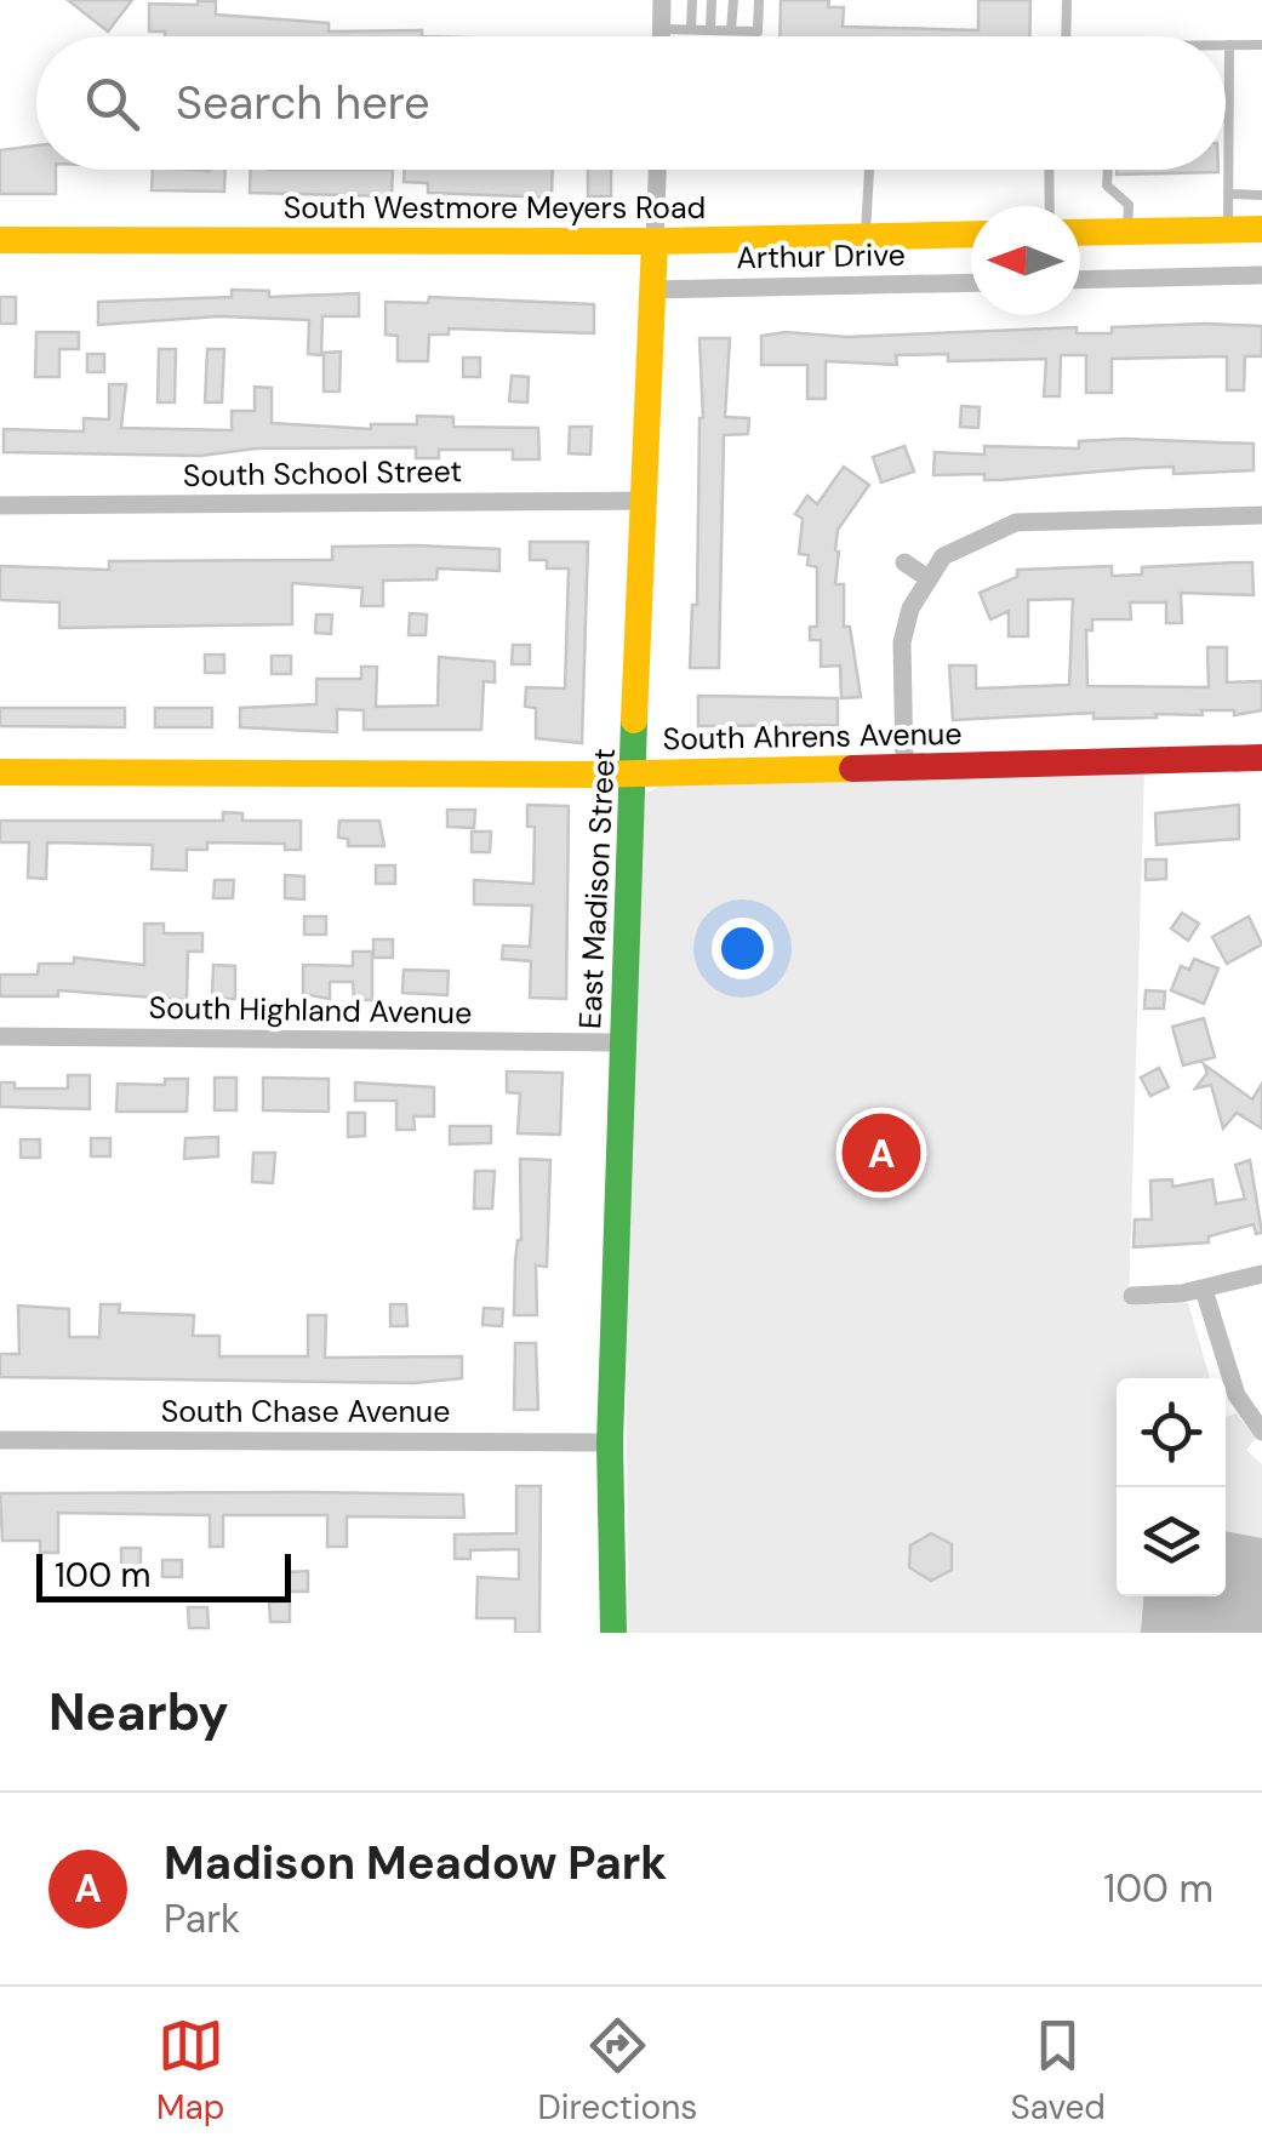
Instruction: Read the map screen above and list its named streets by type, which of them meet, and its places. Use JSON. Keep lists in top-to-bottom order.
{
  "streets": {
    "street": [
      "South Westmore Meyers Road",
      "Arthur Drive",
      "South School Street",
      "South Ahrens Avenue",
      "East Madison Street",
      "South Highland Avenue",
      "South Chase Avenue"
    ]
  },
  "crossings": [
    ["South Westmore Meyers Road", "East Madison Street"],
    ["Arthur Drive", "East Madison Street"],
    ["South School Street", "East Madison Street"],
    ["South Ahrens Avenue", "East Madison Street"],
    ["East Madison Street", "South Highland Avenue"],
    ["East Madison Street", "South Chase Avenue"]
  ],
  "scale_bar": "100 m",
  "north": "left",
  "page": {
    "search": "Search here",
    "pins": "A",
    "scale": "100 m",
    "heading": "Nearby",
    "list": [
      {
        "mark": "A",
        "name": "Madison Meadow Park",
        "note": "Park",
        "value": "100 m"
      }
    ],
    "nav": ["Map", "Directions", "Saved"]
  }
}
